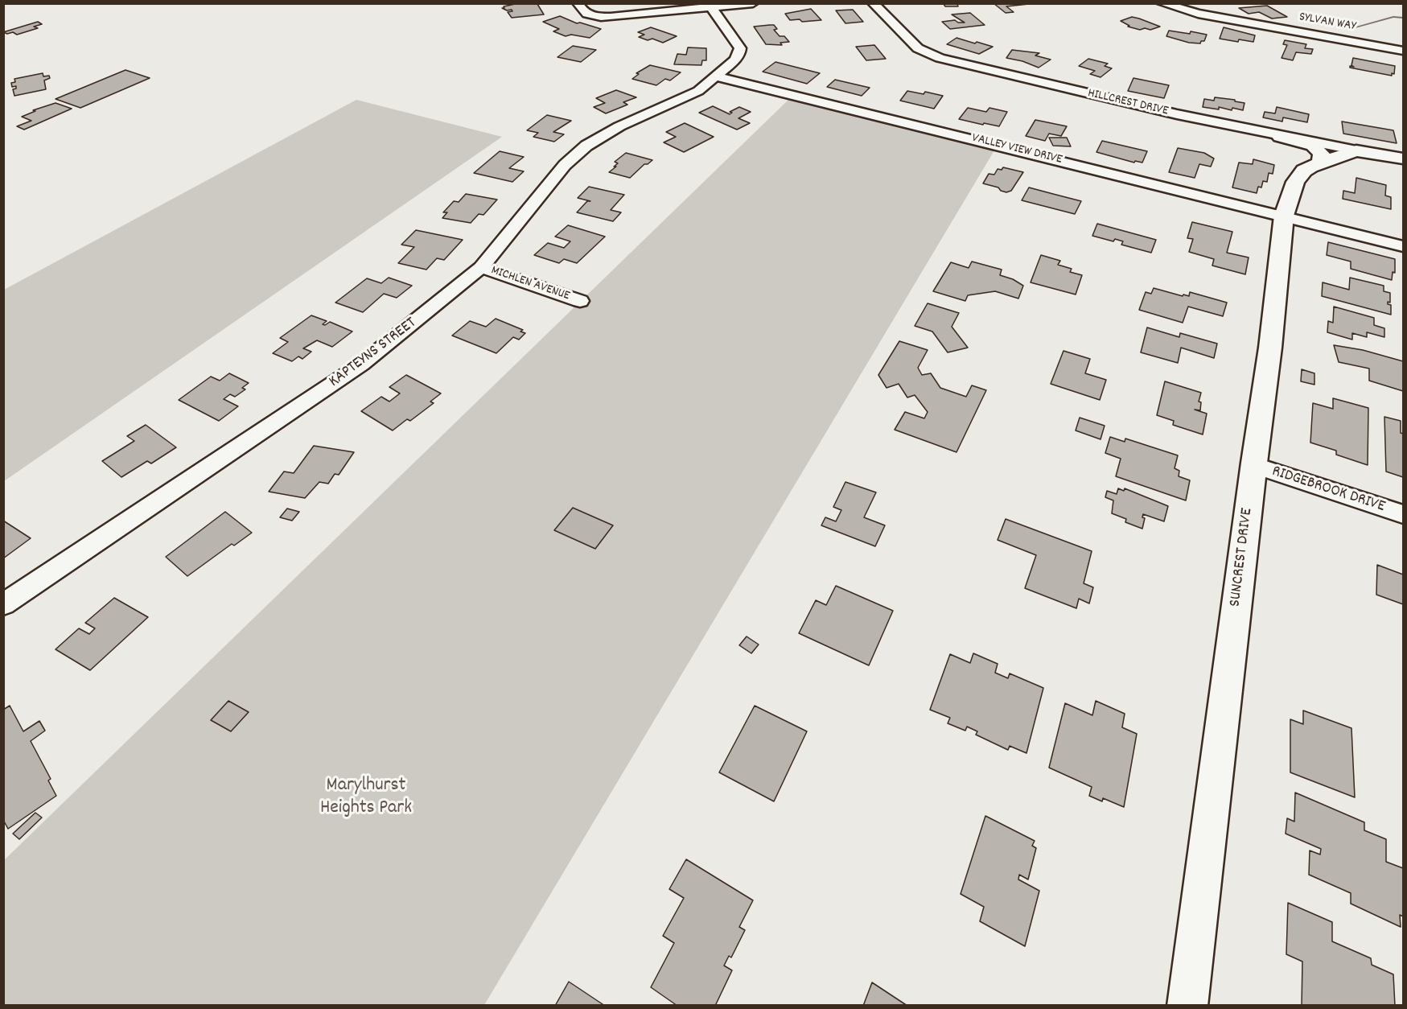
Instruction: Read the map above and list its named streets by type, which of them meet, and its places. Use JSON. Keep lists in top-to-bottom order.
{
  "streets": {
    "street": [
      "SYLVAN WAY",
      "HILLCREST DRIVE",
      "VALLEY VIEW DRIVE",
      "MICHLEN AVENUE",
      "KAPTEYNS STREET",
      "RIDGEBROOK DRIVE",
      "SUNCREST DRIVE"
    ]
  },
  "crossings": [
    ["HILLCREST DRIVE", "SUNCREST DRIVE"],
    ["VALLEY VIEW DRIVE", "KAPTEYNS STREET"],
    ["VALLEY VIEW DRIVE", "SUNCREST DRIVE"],
    ["MICHLEN AVENUE", "KAPTEYNS STREET"],
    ["RIDGEBROOK DRIVE", "SUNCREST DRIVE"]
  ],
  "parks": ["Marylhurst Heights Park"]
}
